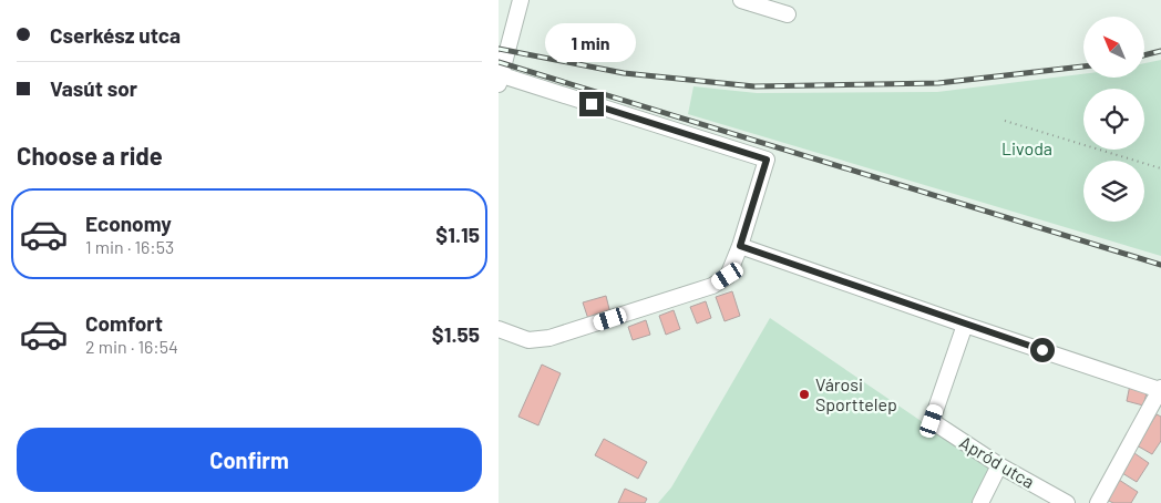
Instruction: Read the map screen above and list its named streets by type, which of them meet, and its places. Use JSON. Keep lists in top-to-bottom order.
{
  "streets": {
    "street": ["Apród utca"]
  },
  "parks": ["Livoda"],
  "places": ["Városi Sporttelep"],
  "north": "top left",
  "page": {
    "banner": ["Cserkész utca", "Vasút sor"],
    "bubble": "1 min",
    "heading": "Choose a ride",
    "list": [
      {
        "name": "Economy",
        "note": "1 min · 16:53",
        "value": "$1.15"
      },
      {
        "name": "Comfort",
        "note": "2 min · 16:54",
        "value": "$1.55"
      }
    ],
    "buttons": "Confirm"
  }
}
